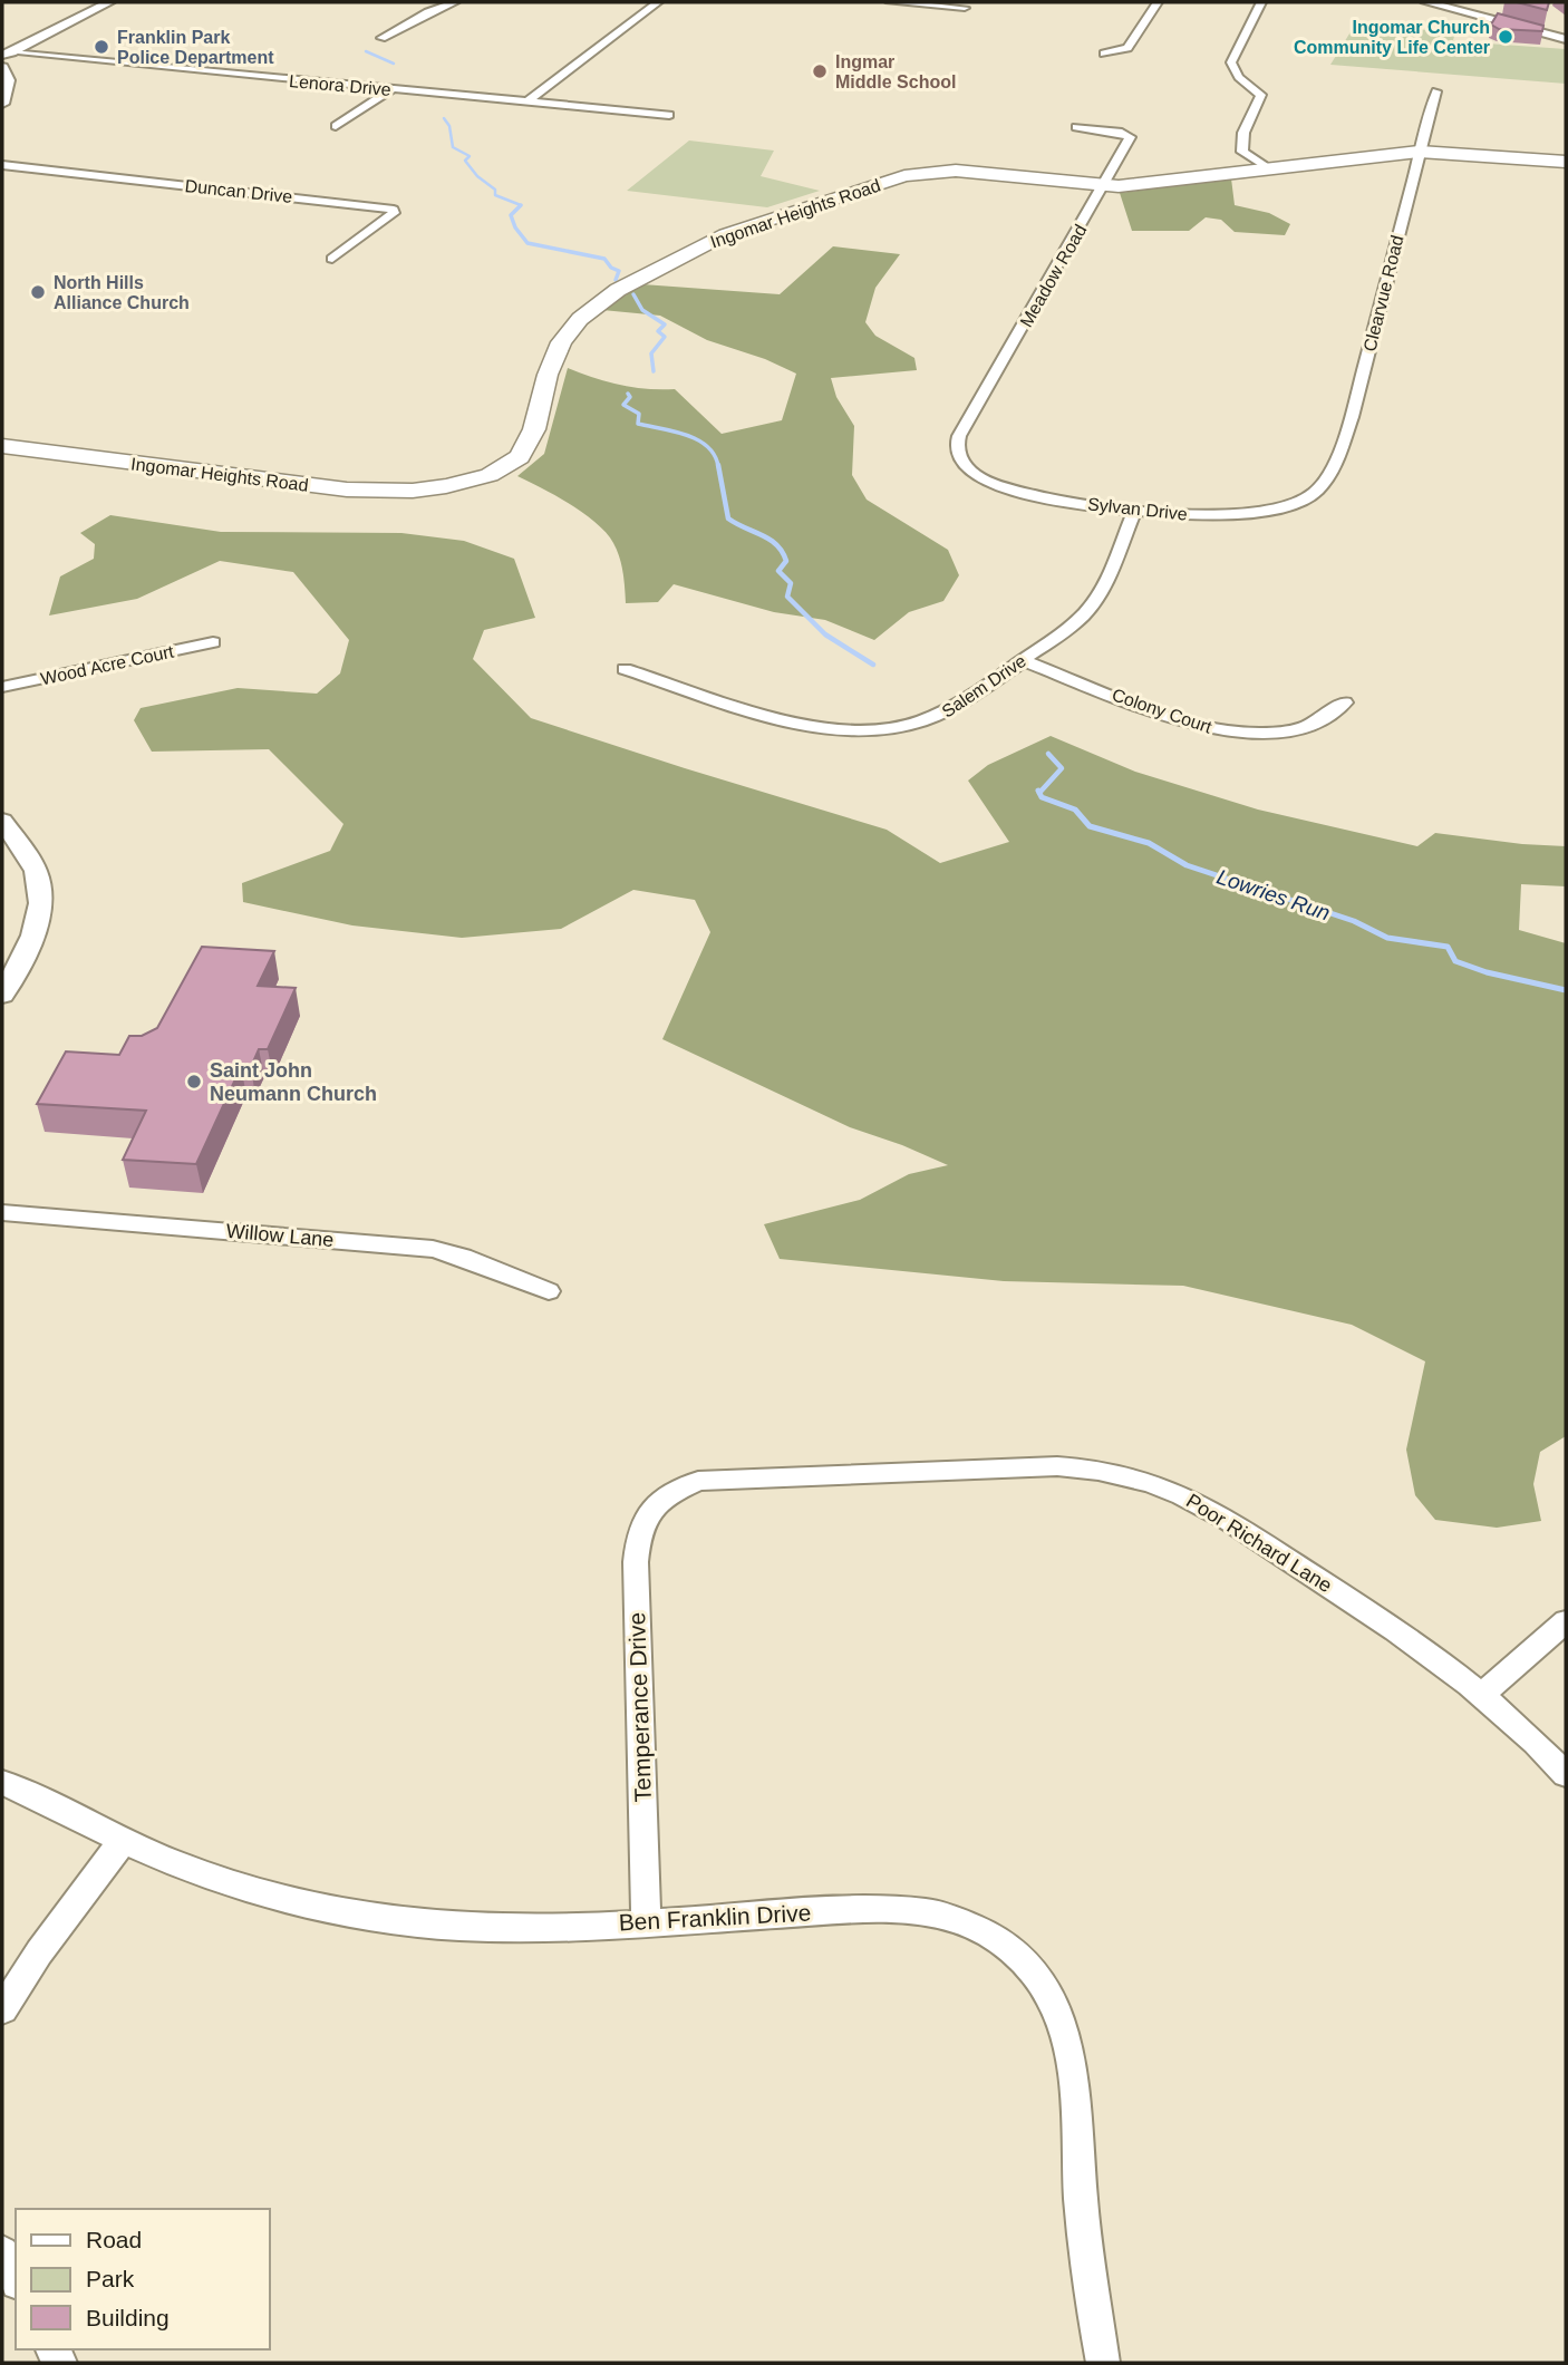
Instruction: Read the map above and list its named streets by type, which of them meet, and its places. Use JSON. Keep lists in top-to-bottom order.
{
  "streets": {
    "main road": ["Ingomar Heights Road"],
    "street": [
      "Lenora Drive",
      "Duncan Drive",
      "Meadow Road",
      "Clearvue Road",
      "Sylvan Drive",
      "Wood Acre Court",
      "Salem Drive",
      "Colony Court",
      "Willow Lane",
      "Poor Richard Lane",
      "Temperance Drive",
      "Ben Franklin Drive"
    ]
  },
  "crossings": [
    ["Ingomar Heights Road", "Meadow Road"],
    ["Ingomar Heights Road", "Clearvue Road"],
    ["Meadow Road", "Sylvan Drive"],
    ["Clearvue Road", "Sylvan Drive"],
    ["Sylvan Drive", "Salem Drive"],
    ["Salem Drive", "Colony Court"],
    ["Poor Richard Lane", "Temperance Drive"],
    ["Temperance Drive", "Ben Franklin Drive"]
  ],
  "water": ["Lowries Run"],
  "places": [
    "Ingomar Church Community Life Center",
    "Franklin Park Police Department",
    "Ingmar Middle School",
    "North Hills Alliance Church",
    "Saint John Neumann Church"
  ],
  "legend": ["Road", "Park", "Building"]
}
